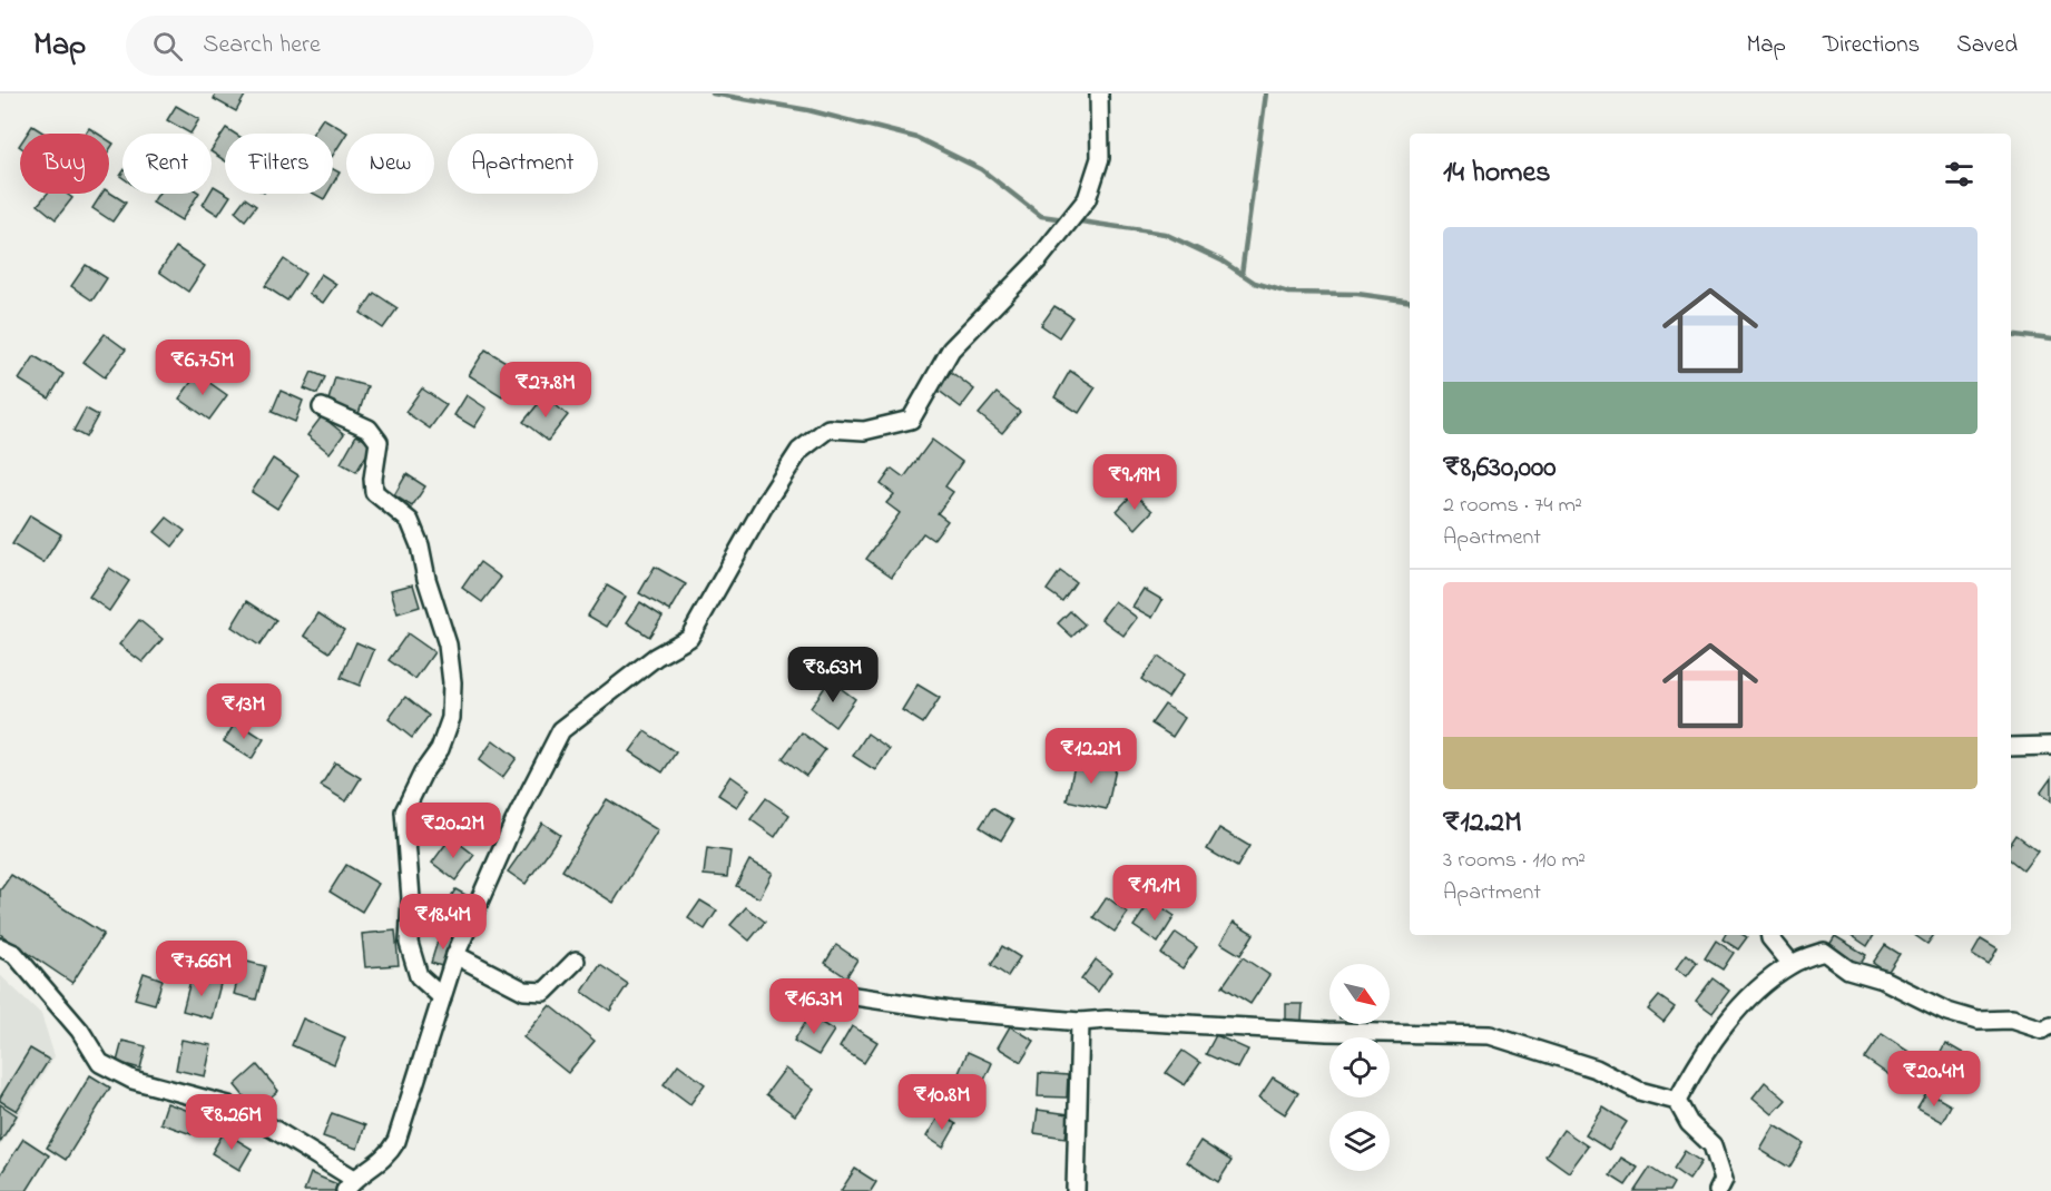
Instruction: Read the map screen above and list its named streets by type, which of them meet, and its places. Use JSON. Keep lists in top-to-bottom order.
{
  "north": "bottom right",
  "page": {
    "header": "Map",
    "search": "Search here",
    "nav": ["Map", "Directions", "Saved"],
    "chip": [
      "Buy",
      "Rent",
      "Filters",
      "New",
      "Apartment"
    ],
    "heading": "14 homes",
    "list": [
      {
        "name": "₹8,630,000",
        "note": "2 rooms · 74 m² · Apartment"
      },
      {
        "name": "₹12.2M",
        "note": "3 rooms · 110 m² · Apartment"
      }
    ],
    "price": [
      "₹6.75M",
      "₹27.8M",
      "₹9.19M",
      "₹8.63M",
      "₹13M",
      "₹12.2M",
      "₹20.2M",
      "₹19.1M",
      "₹18.4M",
      "₹7.66M",
      "₹16.3M",
      "₹20.4M",
      "₹10.8M",
      "₹8.26M"
    ]
  }
}
